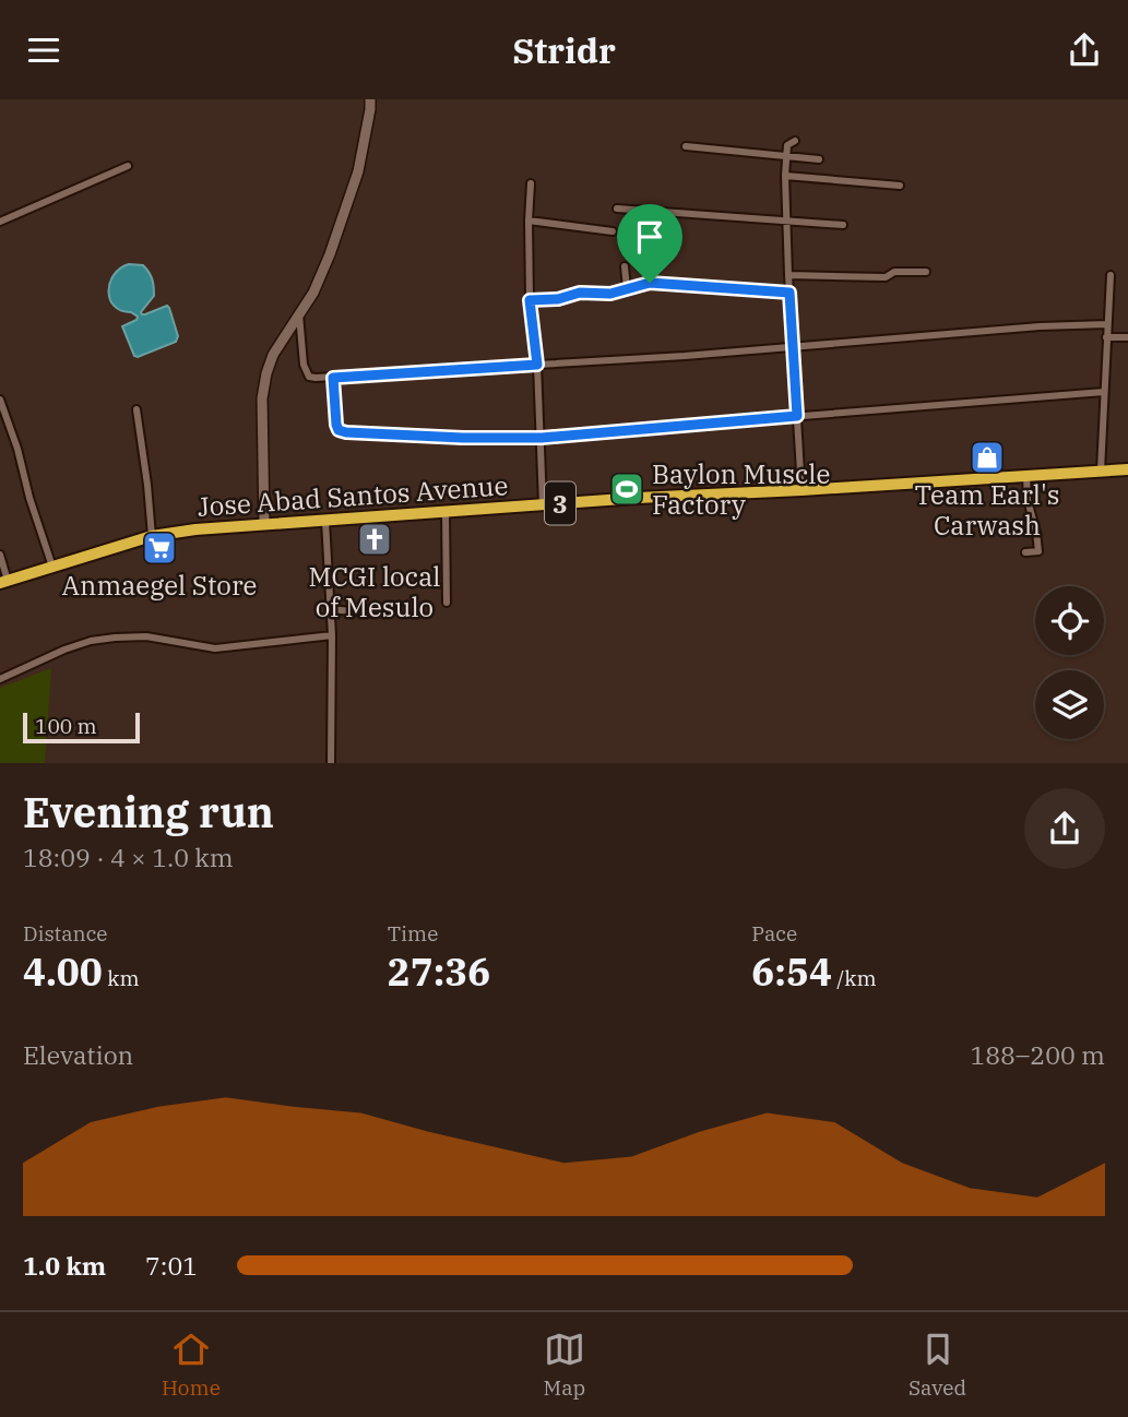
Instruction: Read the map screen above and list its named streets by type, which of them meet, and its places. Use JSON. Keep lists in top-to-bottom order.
{
  "streets": {
    "highway": ["Jose Abad Santos Avenue", "3"]
  },
  "places": {
    "shop": ["Team Earl's Carwash"],
    "sports": ["Baylon Muscle Factory"],
    "church": ["MCGI local of Mesulo"],
    "supermarket": ["Anmaegel Store"]
  },
  "scale_bar": "100 m",
  "page": {
    "header": "Stridr",
    "scale": "100 m",
    "heading": ["Evening run", "18:09 · 4 × 1.0 km"],
    "stats": [
      ["Distance", "4.00 km"],
      ["Time", "27:36"],
      ["Pace", "6:54 /km"]
    ],
    "chart": ["Elevation", "188–200 m"],
    "list": [
      {
        "name": "1.0 km",
        "note": "7:01"
      }
    ],
    "tabs": ["Home", "Map", "Saved"]
  }
}
